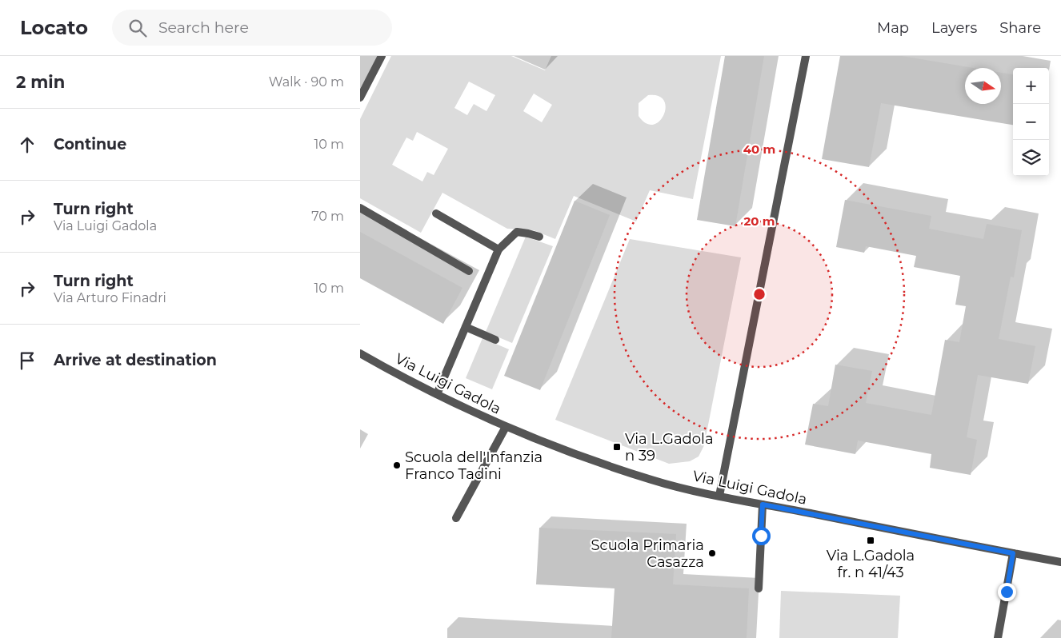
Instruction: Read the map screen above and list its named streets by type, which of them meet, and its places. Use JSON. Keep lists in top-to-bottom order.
{
  "streets": {
    "street": ["Via Luigi Gadola"]
  },
  "places": {
    "transit": ["Via L.Gadola n 39", "Via L.Gadola fr. n 41/43"],
    "other": ["Scuola dell'Infanzia Franco Tadini", "Scuola Primaria Casazza"]
  },
  "north": "right",
  "page": {
    "header": "Locato",
    "search": "Search here",
    "nav": ["Map", "Layers", "Share"],
    "heading": ["2 min", "Walk · 90 m"],
    "map_buttons": ["+", "−"],
    "list": [
      ["Continue", "10 m"],
      ["Turn right", "Via Luigi Gadola", "70 m"],
      ["Turn right", "Via Arturo Finadri", "10 m"],
      "Arrive at destination"
    ]
  },
  "rings": ["40 m", "20 m"]
}
